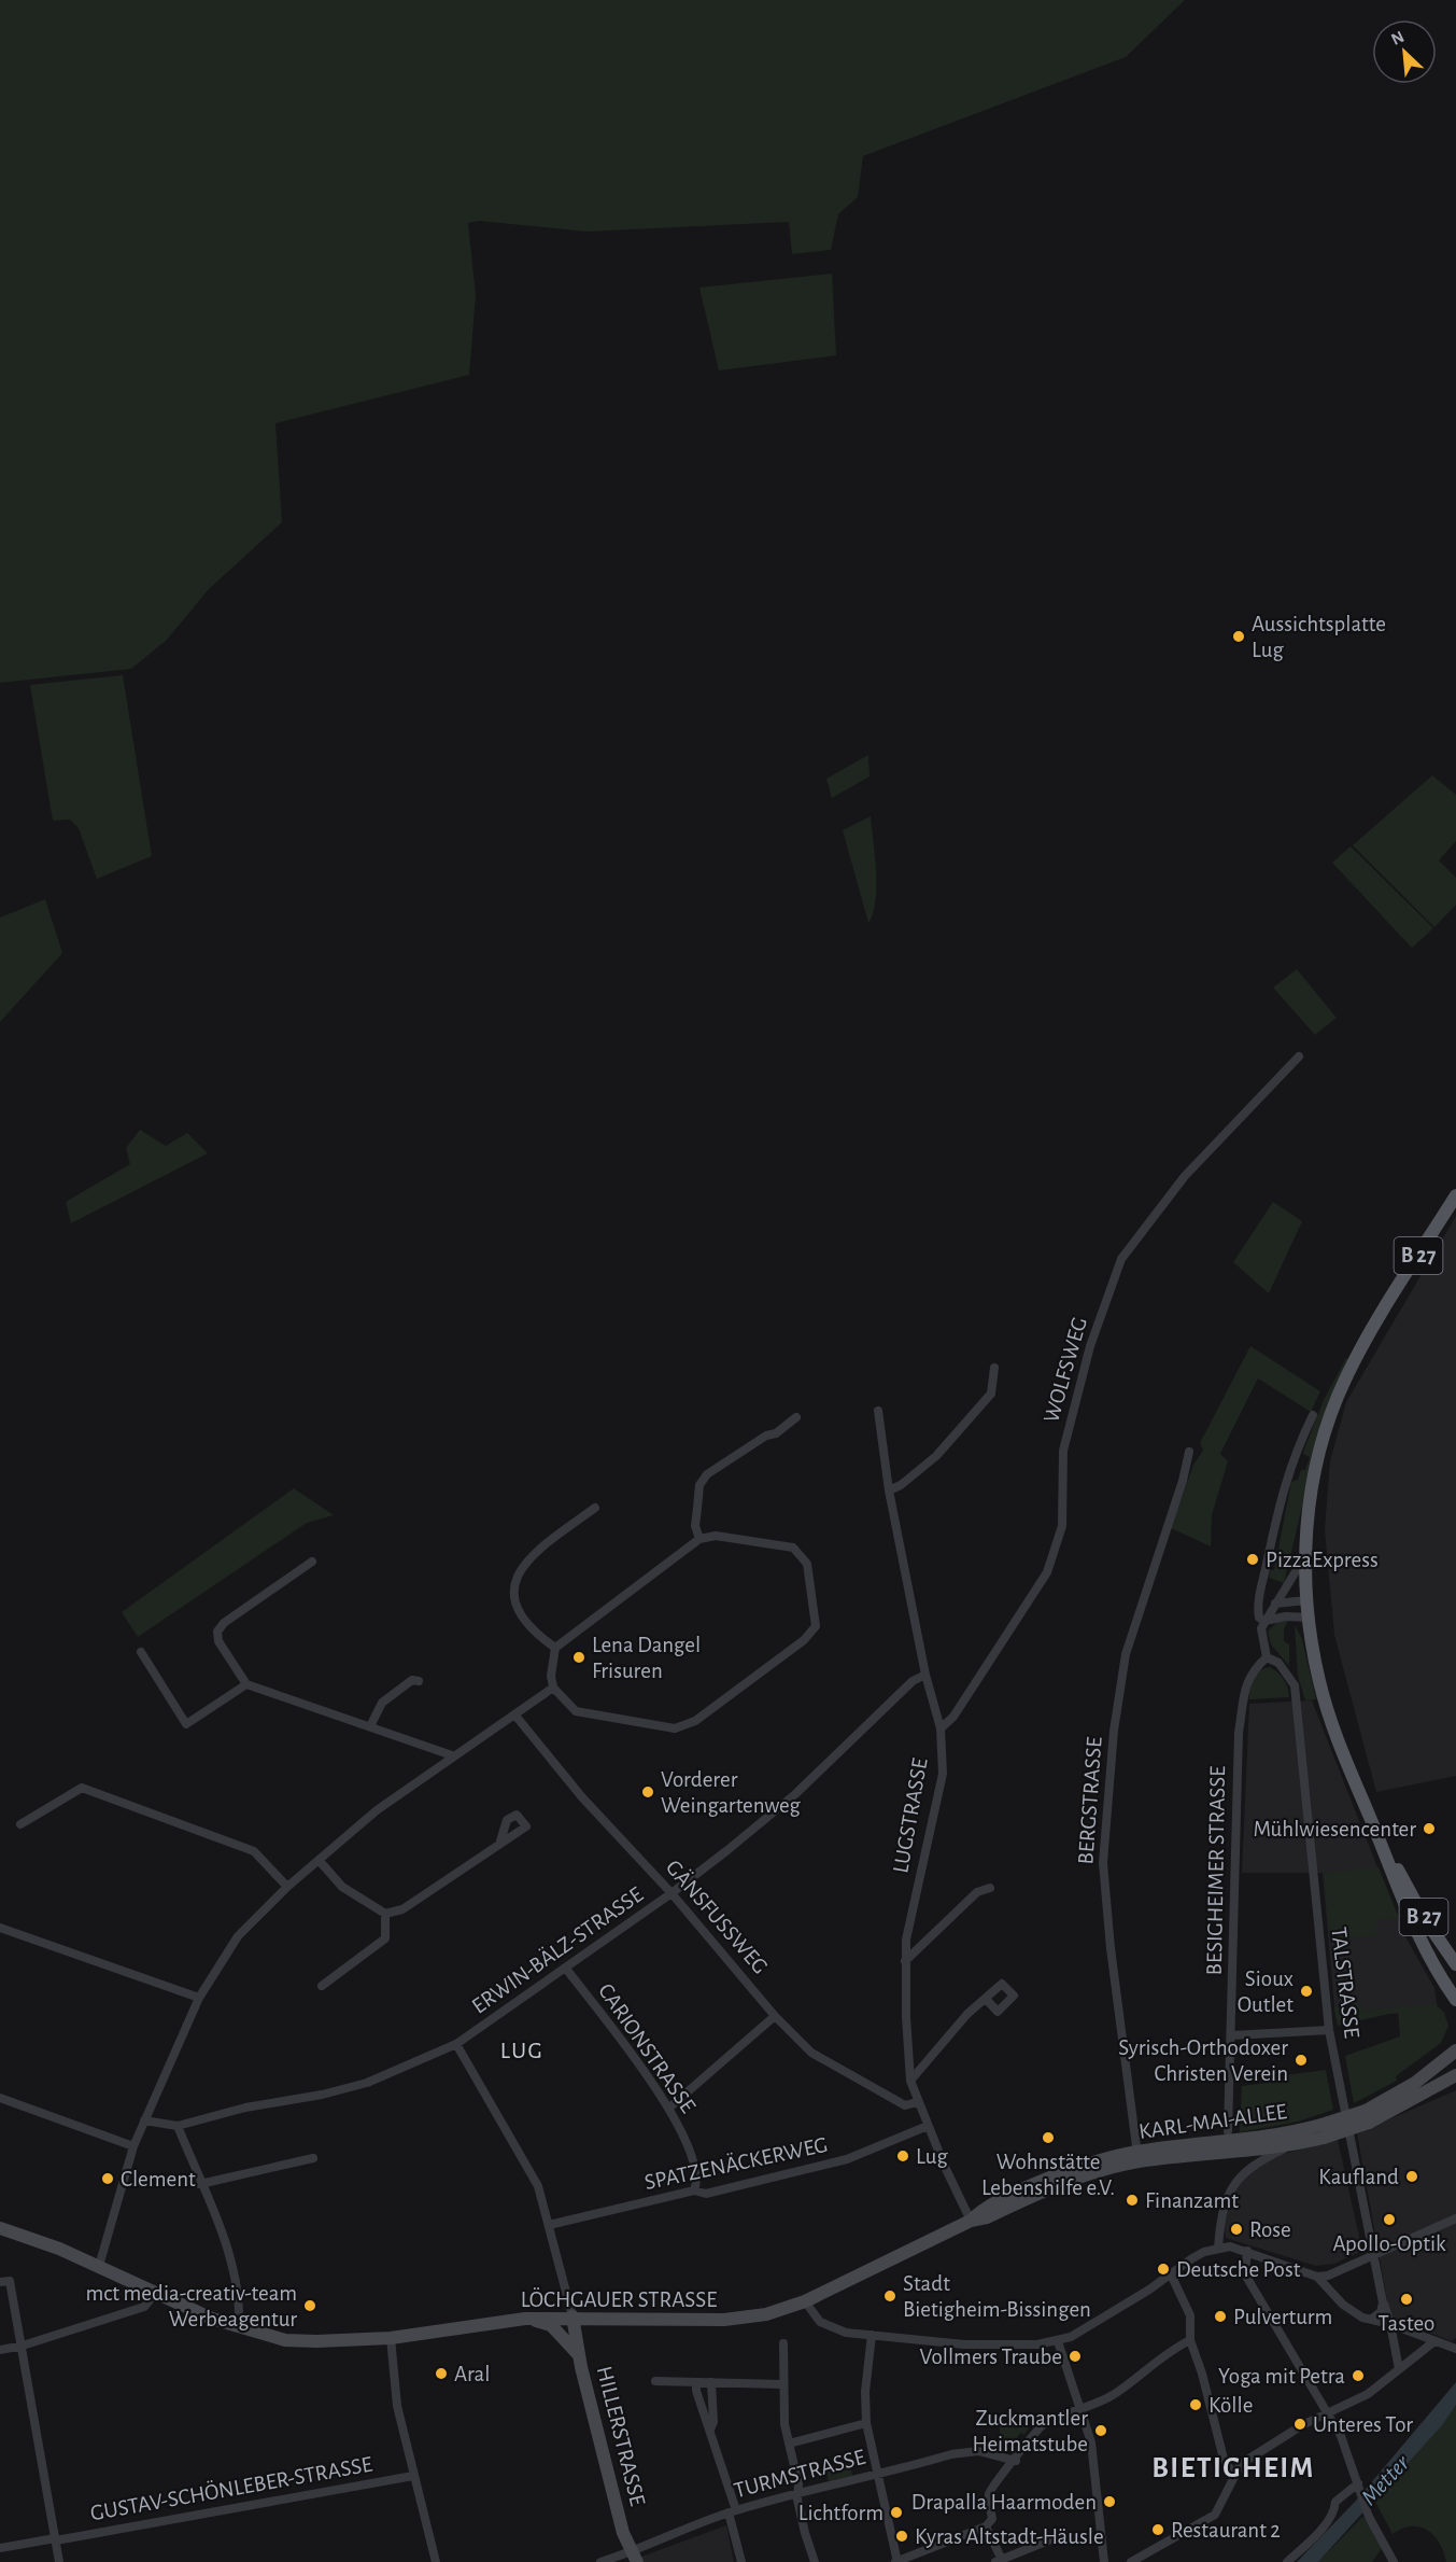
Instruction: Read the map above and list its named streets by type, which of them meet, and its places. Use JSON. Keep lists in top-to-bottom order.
{
  "streets": {
    "main road": [
      "B 27",
      "KARL-MAI-ALLEE",
      "LÖCHGAUER STRASSE",
      "HILLERSTRASSE"
    ],
    "street": [
      "WOLFSWEG",
      "BERGSTRASSE",
      "LUGSTRASSE",
      "BESIGHEIMER STRASSE",
      "GÄNSFUSSWEG",
      "ERWIN-BÄLZ-STRASSE",
      "TALSTRASSE",
      "CARIONSTRASSE",
      "SPATZENÄCKERWEG",
      "TURMSTRASSE",
      "GUSTAV-SCHÖNLEBER-STRASSE"
    ]
  },
  "crossings": [
    ["WOLFSWEG", "LUGSTRASSE"],
    ["BERGSTRASSE", "KARL-MAI-ALLEE"],
    ["LUGSTRASSE", "GÄNSFUSSWEG"],
    ["LUGSTRASSE", "ERWIN-BÄLZ-STRASSE"],
    ["LUGSTRASSE", "KARL-MAI-ALLEE"],
    ["LUGSTRASSE", "SPATZENÄCKERWEG"],
    ["BESIGHEIMER STRASSE", "TALSTRASSE"],
    ["GÄNSFUSSWEG", "ERWIN-BÄLZ-STRASSE"],
    ["ERWIN-BÄLZ-STRASSE", "CARIONSTRASSE"],
    ["CARIONSTRASSE", "SPATZENÄCKERWEG"],
    ["KARL-MAI-ALLEE", "LÖCHGAUER STRASSE"],
    ["LÖCHGAUER STRASSE", "HILLERSTRASSE"],
    ["HILLERSTRASSE", "TURMSTRASSE"]
  ],
  "districts": ["LUG", "BIETIGHEIM"],
  "water": ["Metter"],
  "places": [
    "Aussichtsplatte Lug",
    "PizzaExpress",
    "Lena Dangel Frisuren",
    "Vorderer Weingartenweg",
    "Mühlwiesencenter",
    "Sioux Outlet",
    "Syrisch-Orthodoxer Christen Verein",
    "Wohnstätte Lebenshilfe e.V.",
    "Lug",
    "Kaufland",
    "Clement",
    "Finanzamt",
    "Apollo-Optik",
    "Rose",
    "Deutsche Post",
    "Stadt Bietigheim-Bissingen",
    "Tasteo",
    "mct media-creativ-team Werbeagentur",
    "Pulverturm",
    "Vollmers Traube",
    "Aral",
    "Yoga mit Petra",
    "Kölle",
    "Unteres Tor",
    "Zuckmantler Heimatstube",
    "Drapalla Haarmoden",
    "Lichtform",
    "Restaurant 2",
    "Kyras Altstadt-Häusle"
  ],
  "north": "top left"
}
